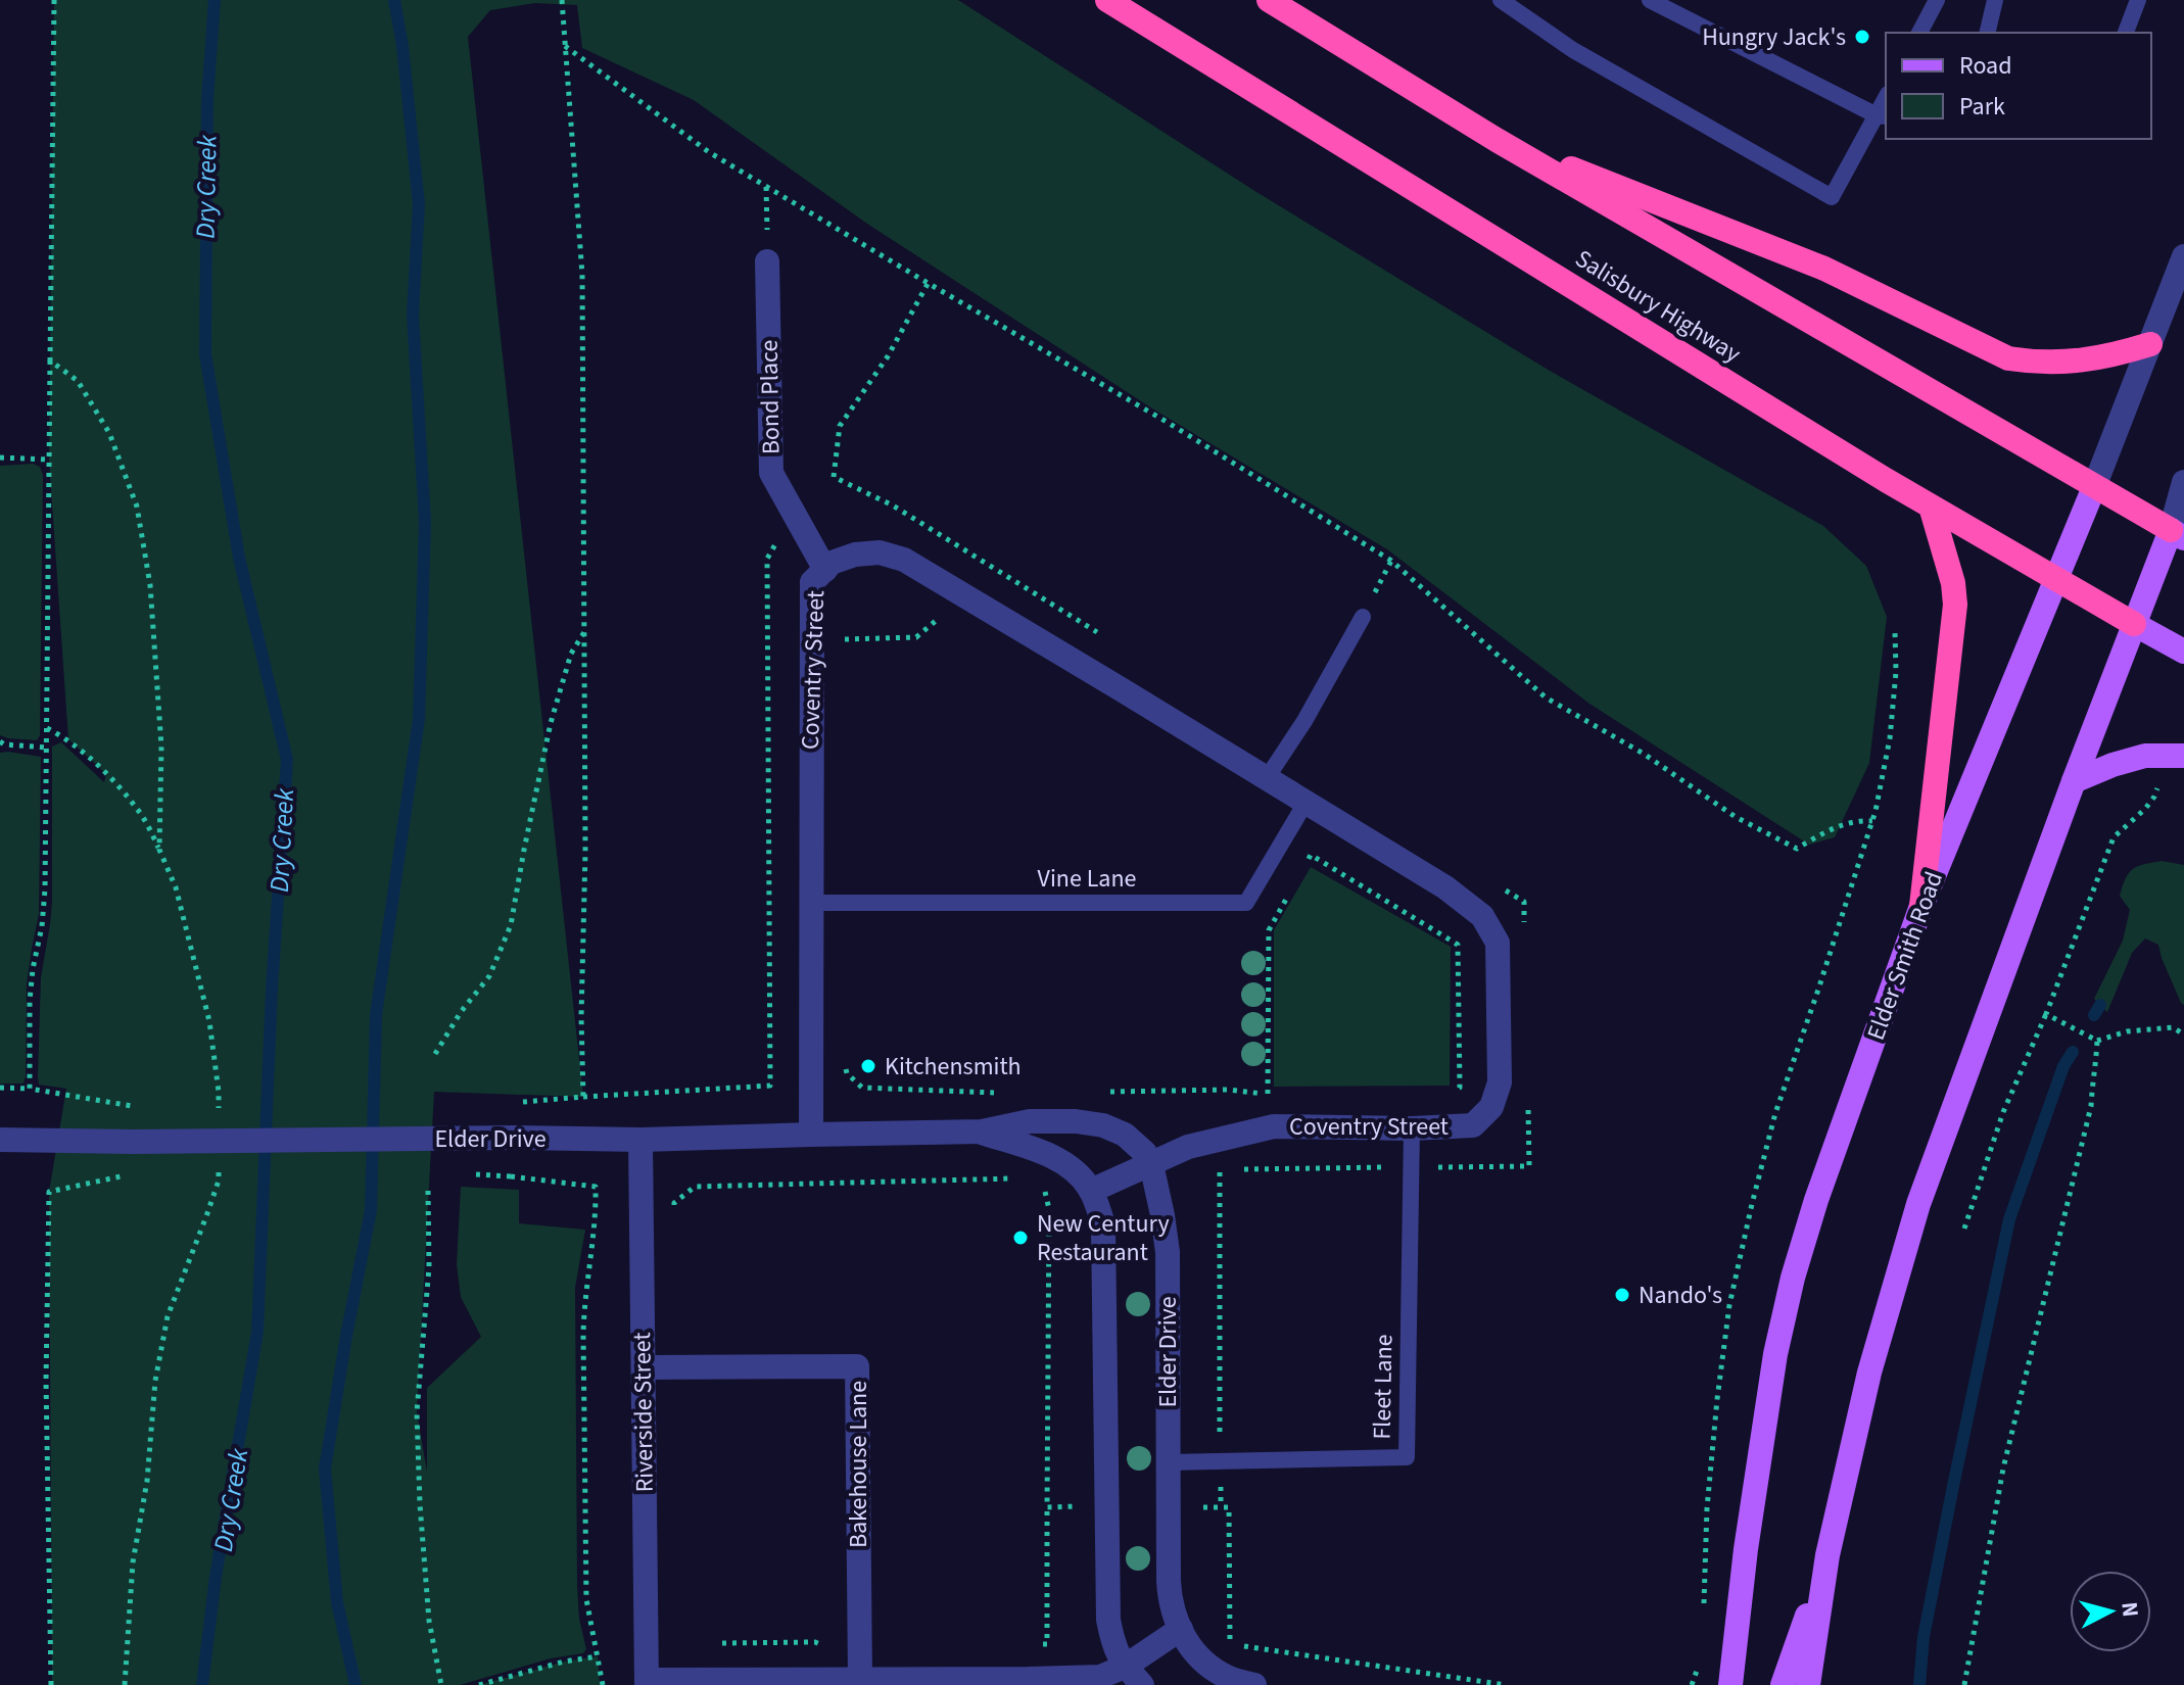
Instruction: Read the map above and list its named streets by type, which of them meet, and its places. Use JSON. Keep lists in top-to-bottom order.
{
  "streets": {
    "highway": ["Salisbury Highway"],
    "main road": ["Elder Smith Road"],
    "street": [
      "Bond Place",
      "Coventry Street",
      "Elder Drive",
      "Riverside Street",
      "Bakehouse Lane"
    ],
    "lane": ["Vine Lane", "Fleet Lane"]
  },
  "crossings": [
    ["Salisbury Highway", "Elder Smith Road"],
    ["Bond Place", "Coventry Street"],
    ["Coventry Street", "Vine Lane"],
    ["Coventry Street", "Elder Drive"],
    ["Coventry Street", "Fleet Lane"],
    ["Elder Drive", "Fleet Lane"],
    ["Elder Drive", "Riverside Street"],
    ["Riverside Street", "Bakehouse Lane"]
  ],
  "water": ["Dry Creek"],
  "places": [
    "Hungry Jack's",
    "Kitchensmith",
    "New Century Restaurant",
    "Nando's"
  ],
  "legend": ["Road", "Park"],
  "north": "right"
}
